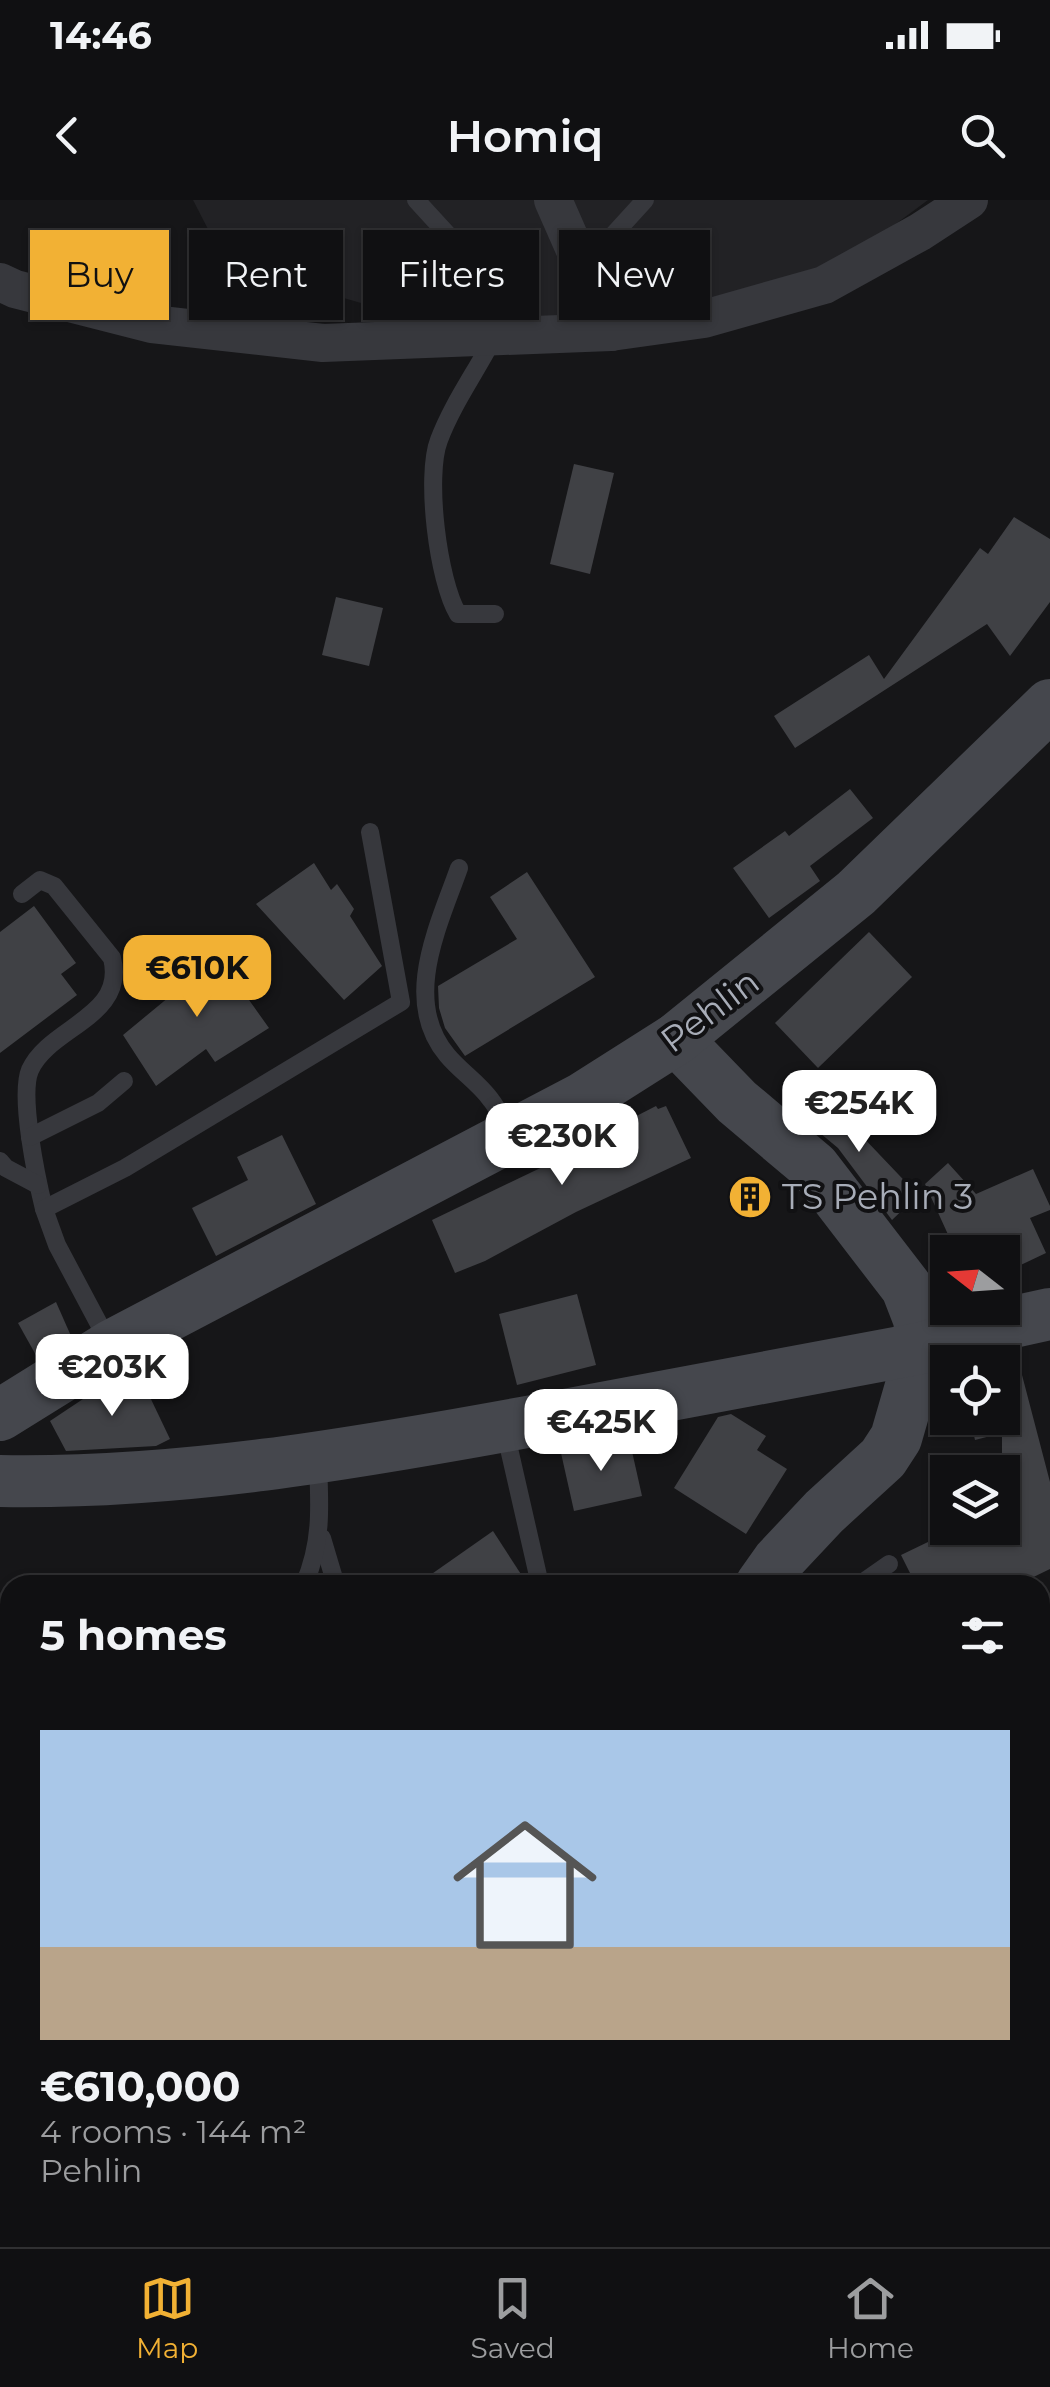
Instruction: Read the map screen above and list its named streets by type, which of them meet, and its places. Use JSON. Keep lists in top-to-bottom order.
{
  "streets": {
    "street": ["Pehlin"]
  },
  "places": {
    "building": ["TS Pehlin 3"]
  },
  "north": "left",
  "page": {
    "status": "14:46",
    "header": "Homiq",
    "chip": [
      "Buy",
      "Rent",
      "Filters",
      "New"
    ],
    "price": [
      "€610K",
      "€254K",
      "€230K",
      "€203K",
      "€425K"
    ],
    "heading": "5 homes",
    "list": [
      {
        "name": "€610,000",
        "note": "4 rooms · 144 m² · Pehlin"
      }
    ],
    "tabs": ["Map", "Saved", "Home"]
  }
}
